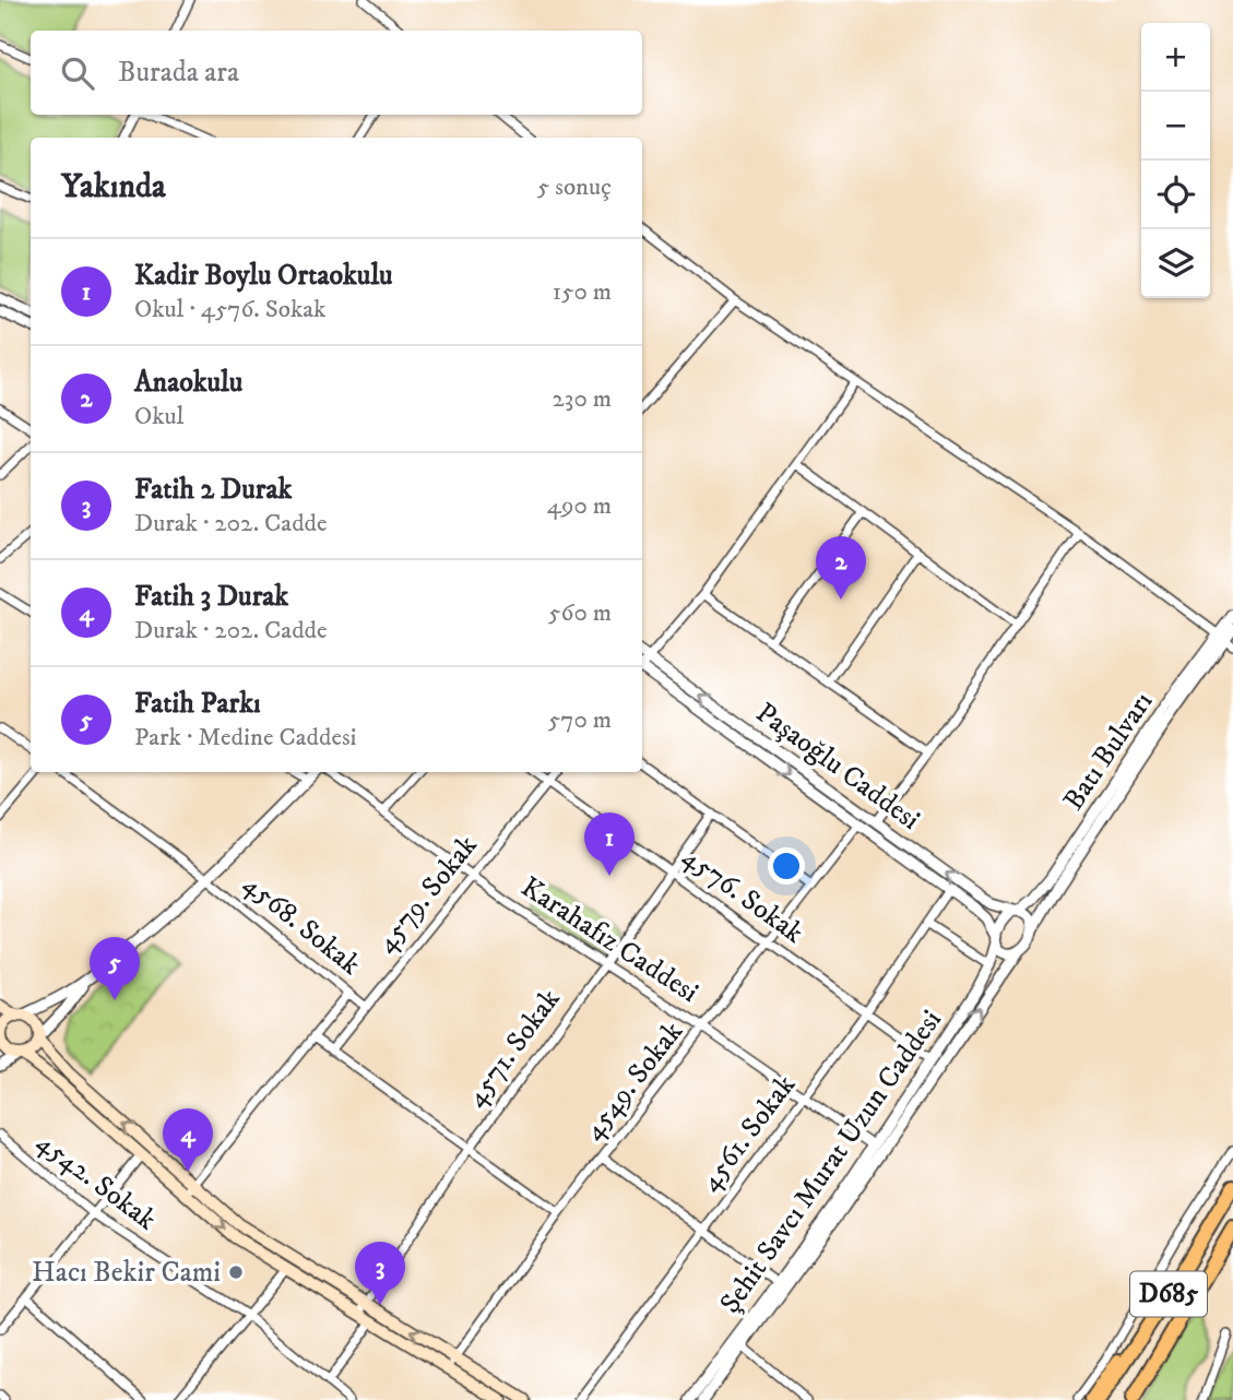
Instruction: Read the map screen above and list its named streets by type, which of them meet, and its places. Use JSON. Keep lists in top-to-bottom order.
{
  "streets": {
    "highway": ["D685"],
    "street": [
      "Batı Bulvarı",
      "Paşaoğlu Caddesi",
      "4579. Sokak",
      "4576. Sokak",
      "4568. Sokak",
      "Karahafız Caddesi",
      "4571. Sokak",
      "4549. Sokak",
      "4561. Sokak",
      "Şehit Savcı Murat Uzun Caddesi",
      "4542. Sokak"
    ]
  },
  "crossings": [
    ["Batı Bulvarı", "Paşaoğlu Caddesi"],
    ["Batı Bulvarı", "Şehit Savcı Murat Uzun Caddesi"],
    ["Paşaoğlu Caddesi", "4549. Sokak"],
    ["Paşaoğlu Caddesi", "4561. Sokak"],
    ["Paşaoğlu Caddesi", "Şehit Savcı Murat Uzun Caddesi"],
    ["4579. Sokak", "4576. Sokak"],
    ["4579. Sokak", "4568. Sokak"],
    ["4579. Sokak", "Karahafız Caddesi"],
    ["4576. Sokak", "4571. Sokak"],
    ["4576. Sokak", "4549. Sokak"],
    ["4576. Sokak", "4561. Sokak"],
    ["4576. Sokak", "Şehit Savcı Murat Uzun Caddesi"],
    ["Karahafız Caddesi", "4571. Sokak"],
    ["Karahafız Caddesi", "4549. Sokak"],
    ["Karahafız Caddesi", "4561. Sokak"],
    ["Karahafız Caddesi", "Şehit Savcı Murat Uzun Caddesi"]
  ],
  "places": ["Hacı Bekir Cami"],
  "page": {
    "map_buttons": ["+", "−"],
    "search": "Burada ara",
    "heading": ["Yakında", "5 sonuç"],
    "list": [
      {
        "mark": "1",
        "name": "Kadir Boylu Ortaokulu",
        "note": "Okul · 4576. Sokak",
        "value": "150 m"
      },
      {
        "mark": "2",
        "name": "Anaokulu",
        "note": "Okul",
        "value": "230 m"
      },
      {
        "mark": "3",
        "name": "Fatih 2 Durak",
        "note": "Durak · 202. Cadde",
        "value": "490 m"
      },
      {
        "mark": "4",
        "name": "Fatih 3 Durak",
        "note": "Durak · 202. Cadde",
        "value": "560 m"
      },
      {
        "mark": "5",
        "name": "Fatih Parkı",
        "note": "Park · Medine Caddesi",
        "value": "570 m"
      }
    ],
    "pins": [
      "2",
      "1",
      "5",
      "4",
      "3"
    ]
  }
}
